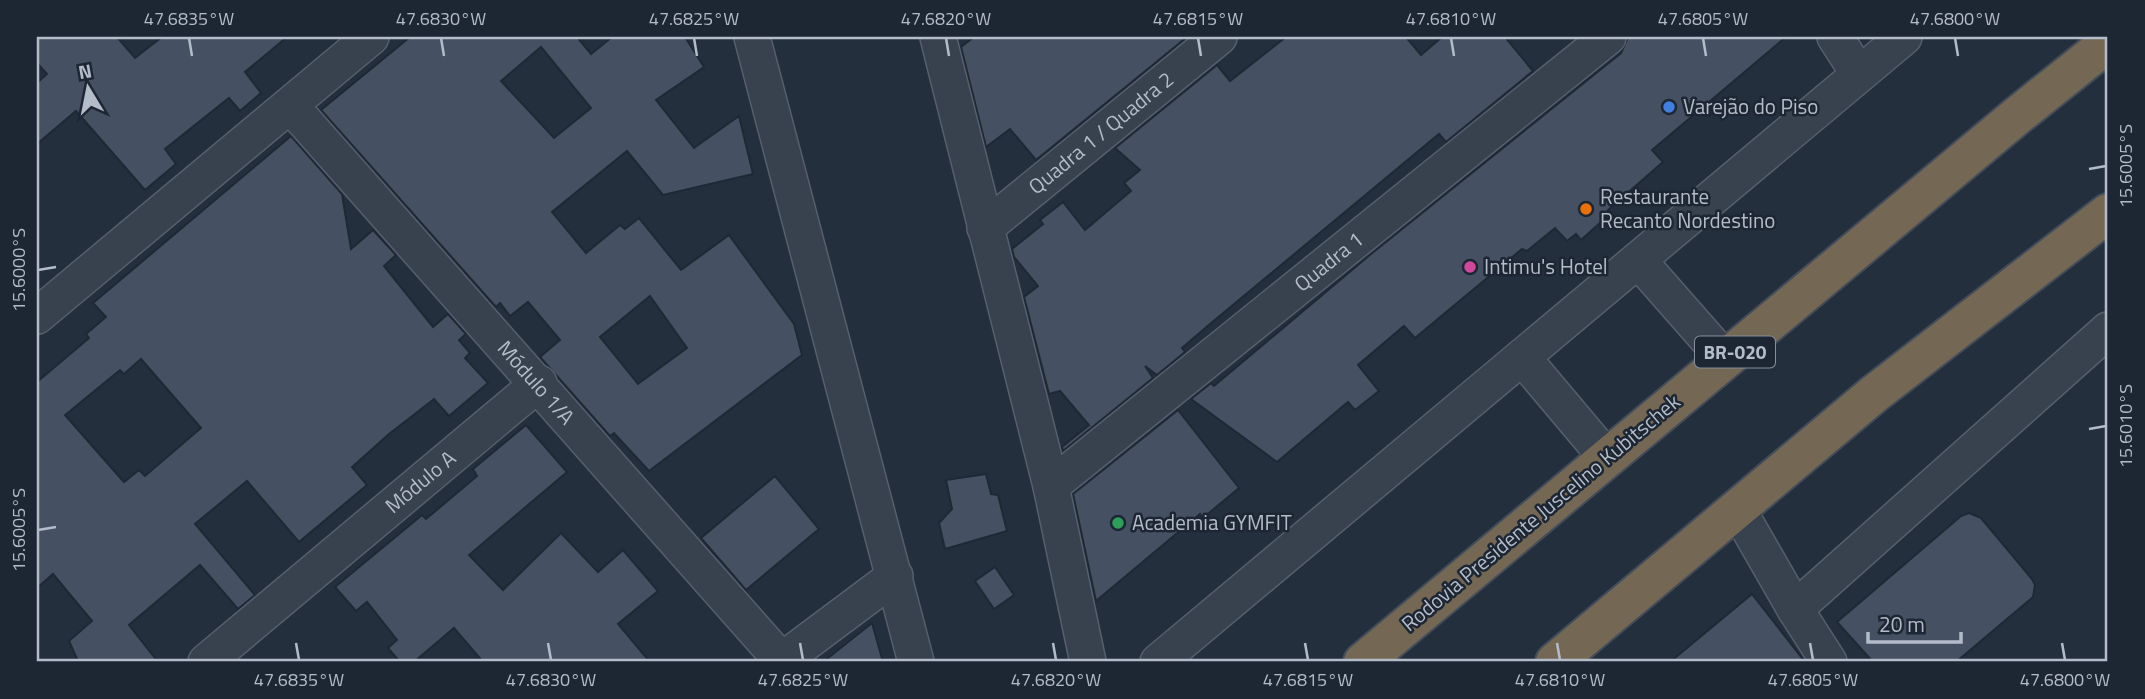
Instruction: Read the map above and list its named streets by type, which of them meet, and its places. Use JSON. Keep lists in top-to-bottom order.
{
  "streets": {
    "highway": ["BR-020", "Rodovia Presidente Juscelino Kubitschek"],
    "street": [
      "Quadra 1 / Quadra 2",
      "Quadra 1",
      "Módulo 1/A",
      "Módulo A"
    ]
  },
  "crossings": [
    ["Módulo 1/A", "Módulo A"]
  ],
  "places": [
    "Varejão do Piso",
    "Restaurante Recanto Nordestino",
    "Intimu's Hotel",
    "Academia GYMFIT"
  ],
  "scale_bar": "20 m",
  "north": "top",
  "coordinates": [
    "47.6835°W",
    "47.6830°W",
    "47.6825°W",
    "47.6820°W",
    "47.6815°W",
    "47.6810°W",
    "47.6805°W",
    "47.6800°W",
    "15.6005°S",
    "15.6000°S",
    "15.6010°S"
  ]
}
